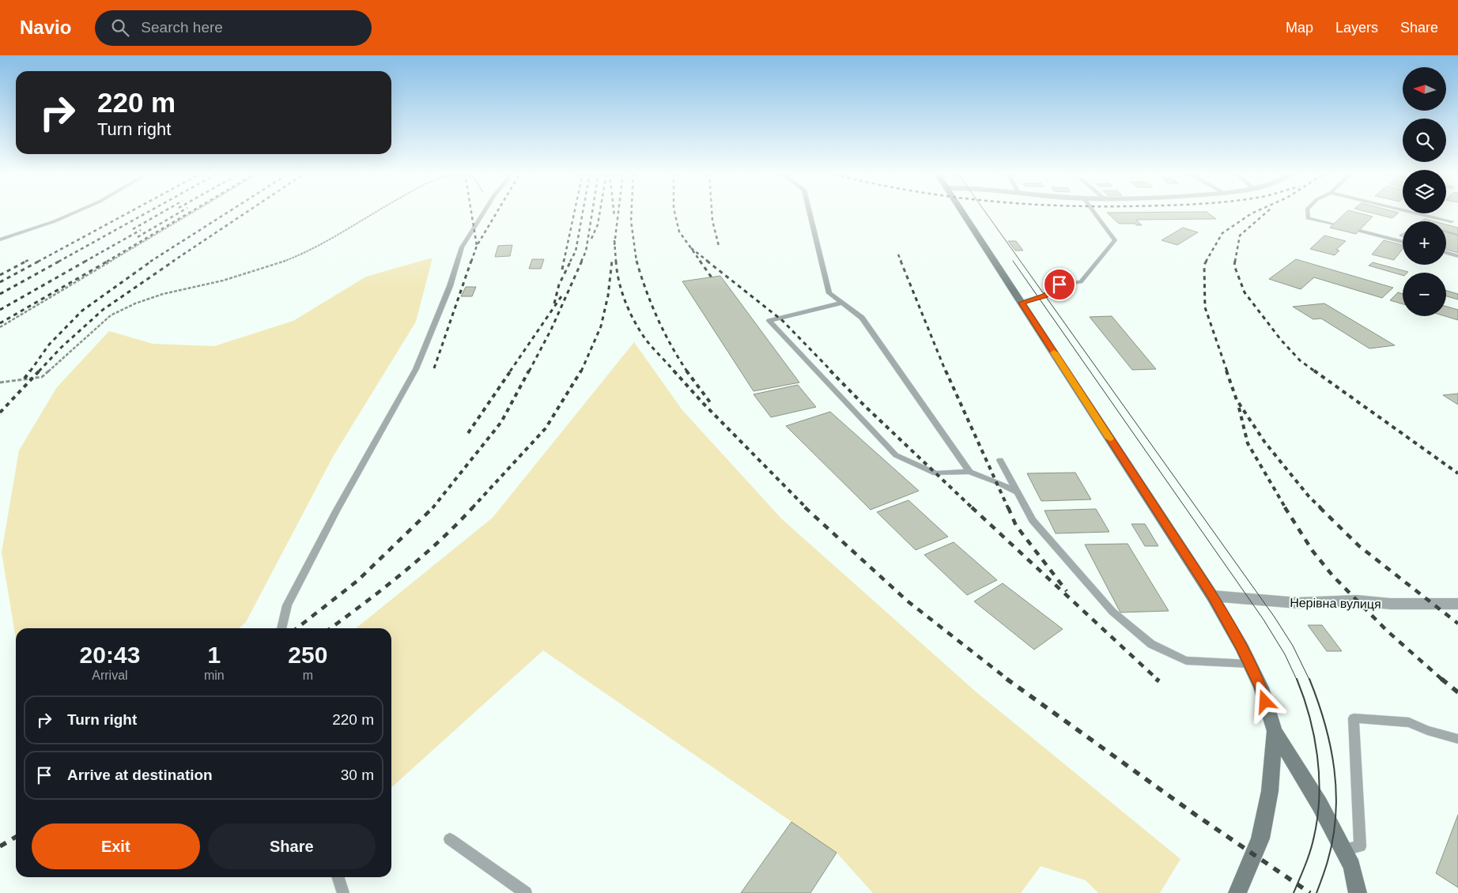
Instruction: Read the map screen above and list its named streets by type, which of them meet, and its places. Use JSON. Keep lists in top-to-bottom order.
{
  "streets": {
    "street": ["Нерівна вулиця"]
  },
  "north": "left",
  "page": {
    "header": "Navio",
    "search": "Search here",
    "nav": ["Map", "Layers", "Share"],
    "map_buttons": ["+", "−"],
    "turn": ["220 m", "Turn right"],
    "eta": [
      "20:43",
      "Arrival",
      "1",
      "min",
      "250",
      "m"
    ],
    "list": [
      {
        "name": "Turn right",
        "value": "220 m"
      },
      {
        "name": "Arrive at destination",
        "value": "30 m"
      }
    ],
    "buttons": ["Exit", "Share"]
  }
}
